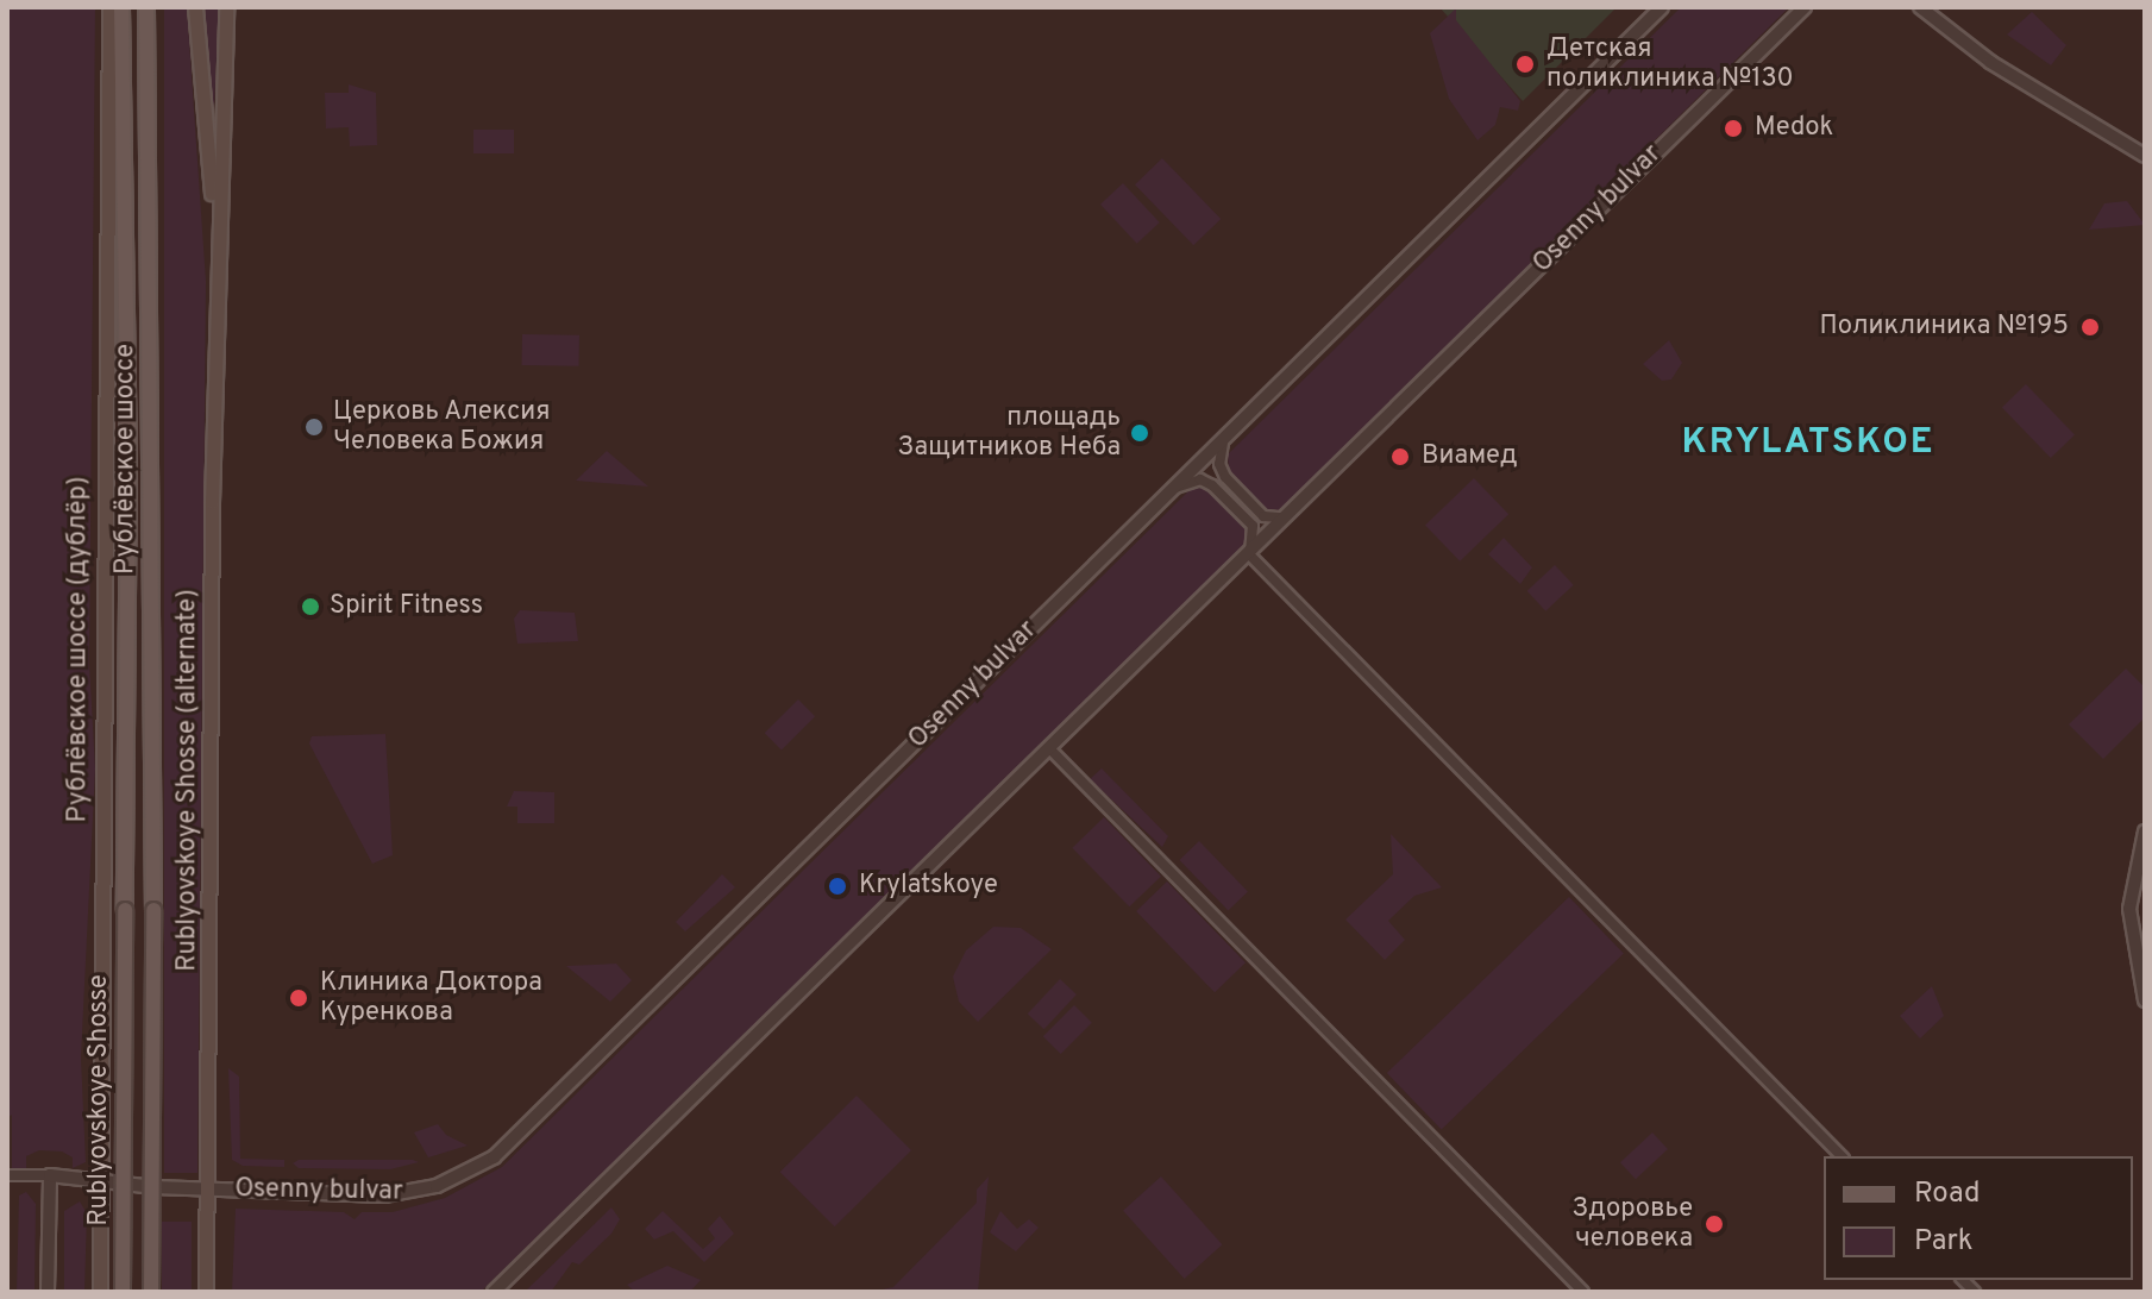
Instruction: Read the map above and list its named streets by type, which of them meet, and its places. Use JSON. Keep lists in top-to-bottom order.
{
  "streets": {
    "main road": [
      "Рублёвское шоссе",
      "Рублёвское шоссе (дублёр)",
      "Rublyovskoye Shosse (alternate)",
      "Rublyovskoye Shosse"
    ],
    "street": ["Osenny bulvar"]
  },
  "crossings": [
    ["Osenny bulvar", "Рублёвское шоссе (дублёр)"],
    ["Osenny bulvar", "Rublyovskoye Shosse (alternate)"],
    ["Рублёвское шоссе", "Rublyovskoye Shosse"]
  ],
  "districts": ["KRYLATSKOE"],
  "places": [
    "Детская поликлиника №130",
    "Medok",
    "Поликлиника №195",
    "Церковь Алексия Человека Божия",
    "площадь Защитников Неба",
    "Виамед",
    "Spirit Fitness",
    "Krylatskoye",
    "Клиника Доктора Куренкова",
    "Здоровье человека"
  ],
  "legend": ["Road", "Park"]
}
